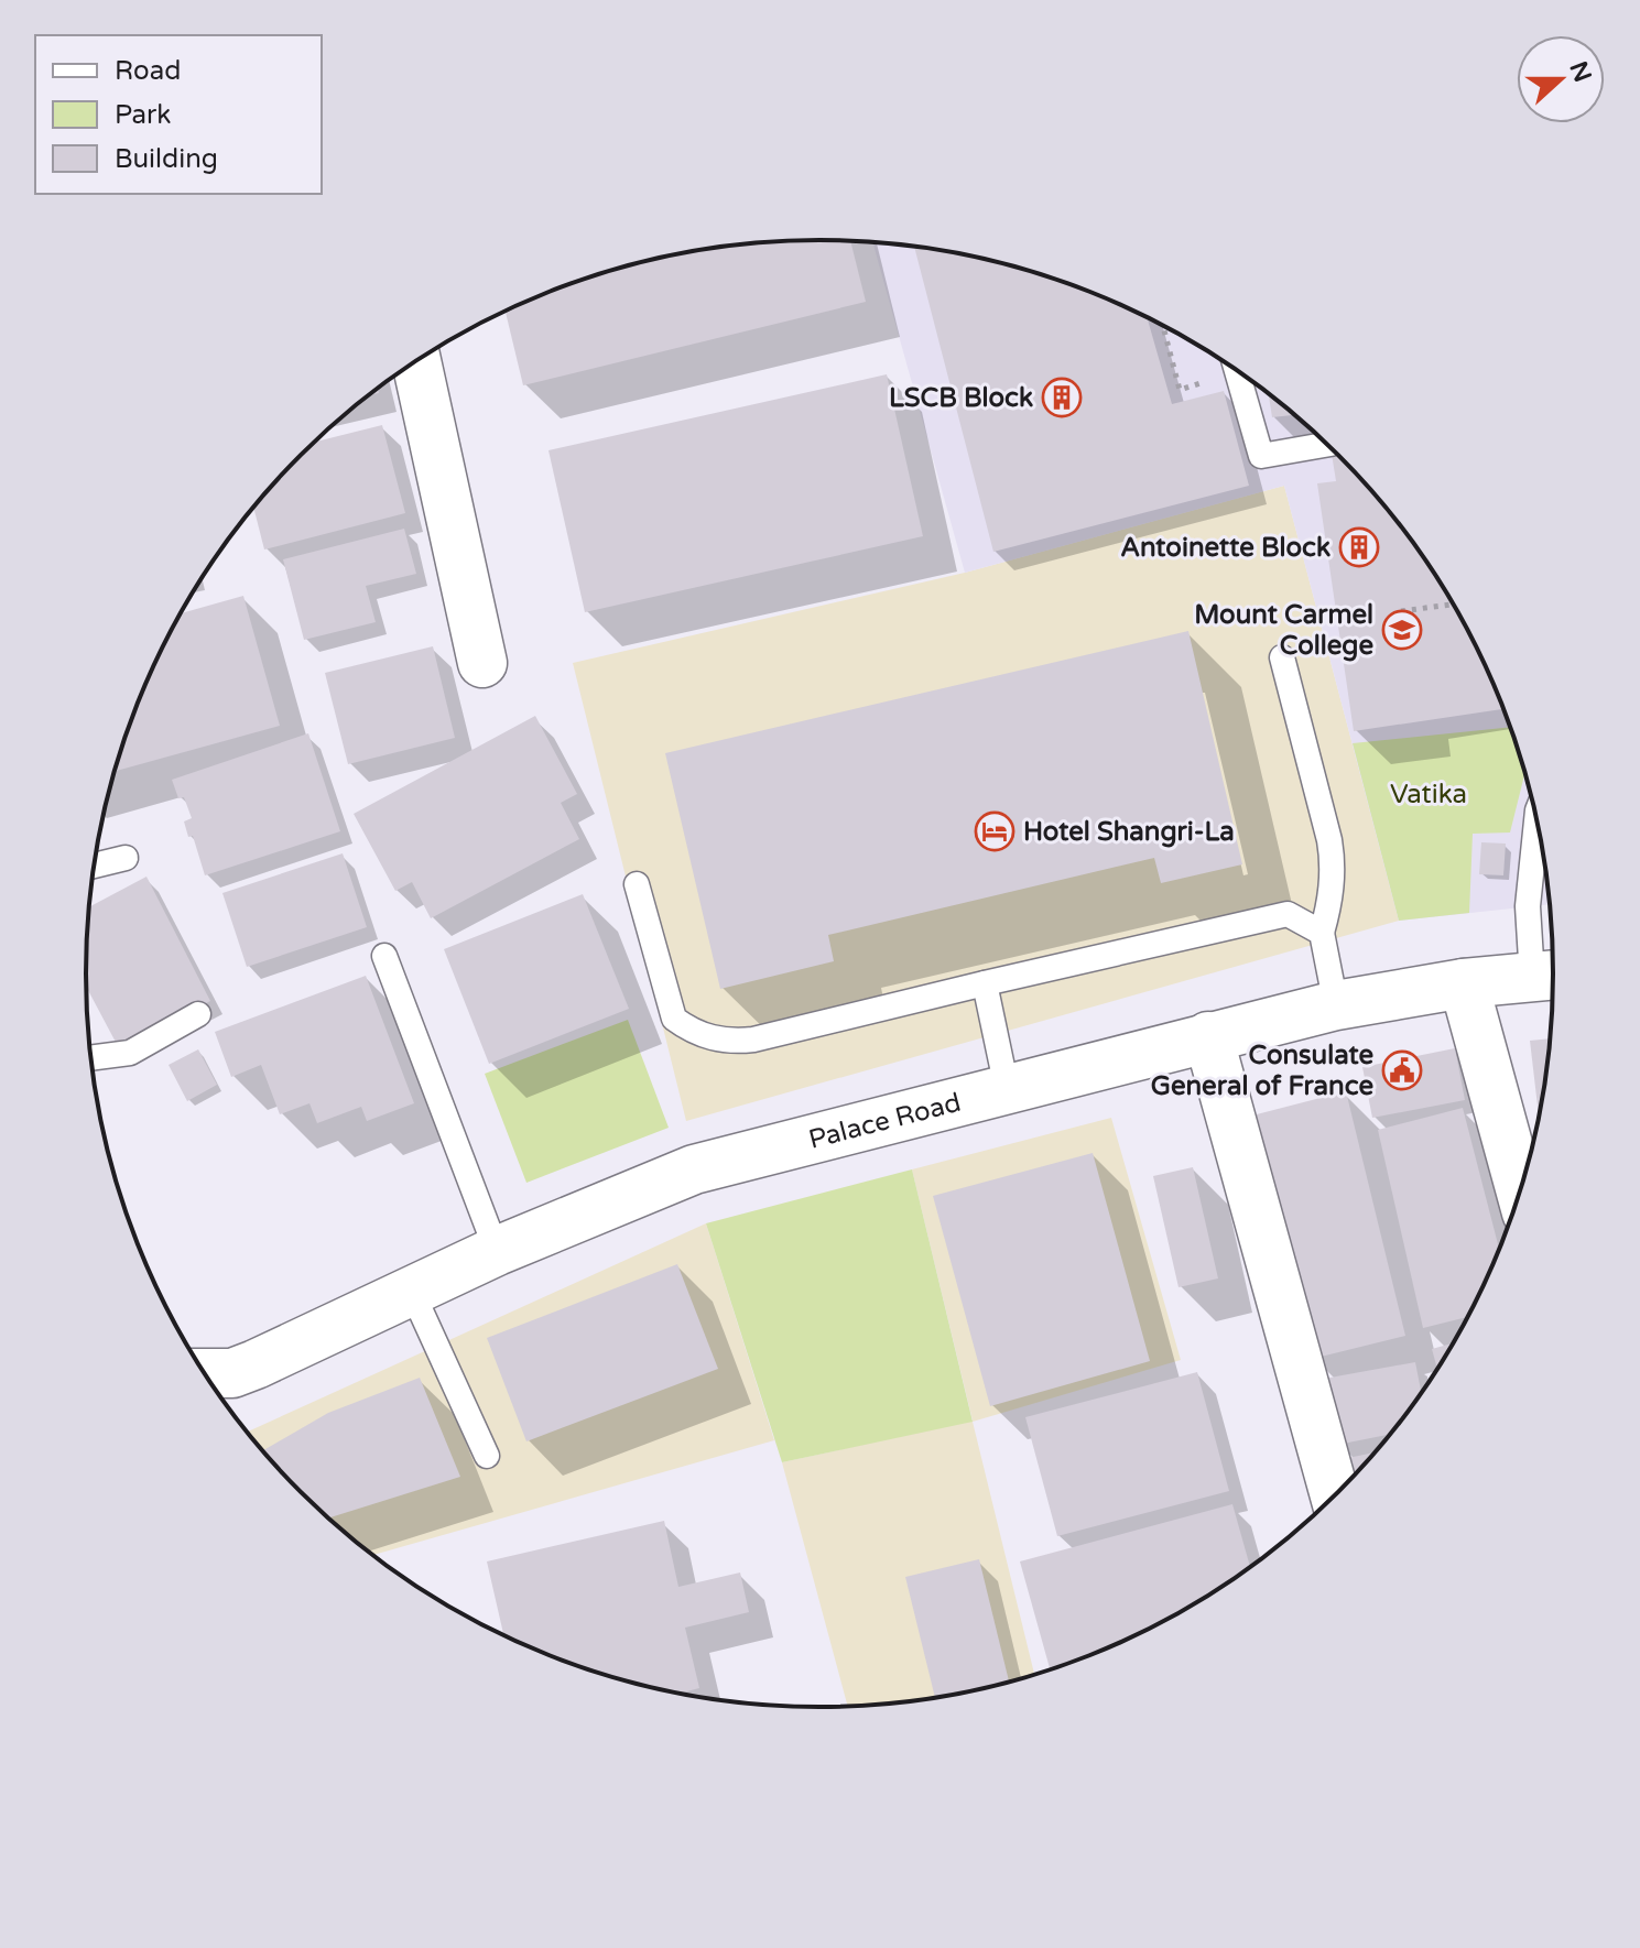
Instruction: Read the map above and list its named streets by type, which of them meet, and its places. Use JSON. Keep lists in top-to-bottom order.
{
  "streets": {
    "street": ["Palace Road"]
  },
  "parks": ["Vatika"],
  "places": {
    "building": ["LSCB Block", "Antoinette Block"],
    "school or university": ["Mount Carmel College"],
    "hotel": ["Hotel Shangri-La"],
    "public building": ["Consulate General of France"]
  },
  "legend": ["Road", "Park", "Building"],
  "north": "right"
}
